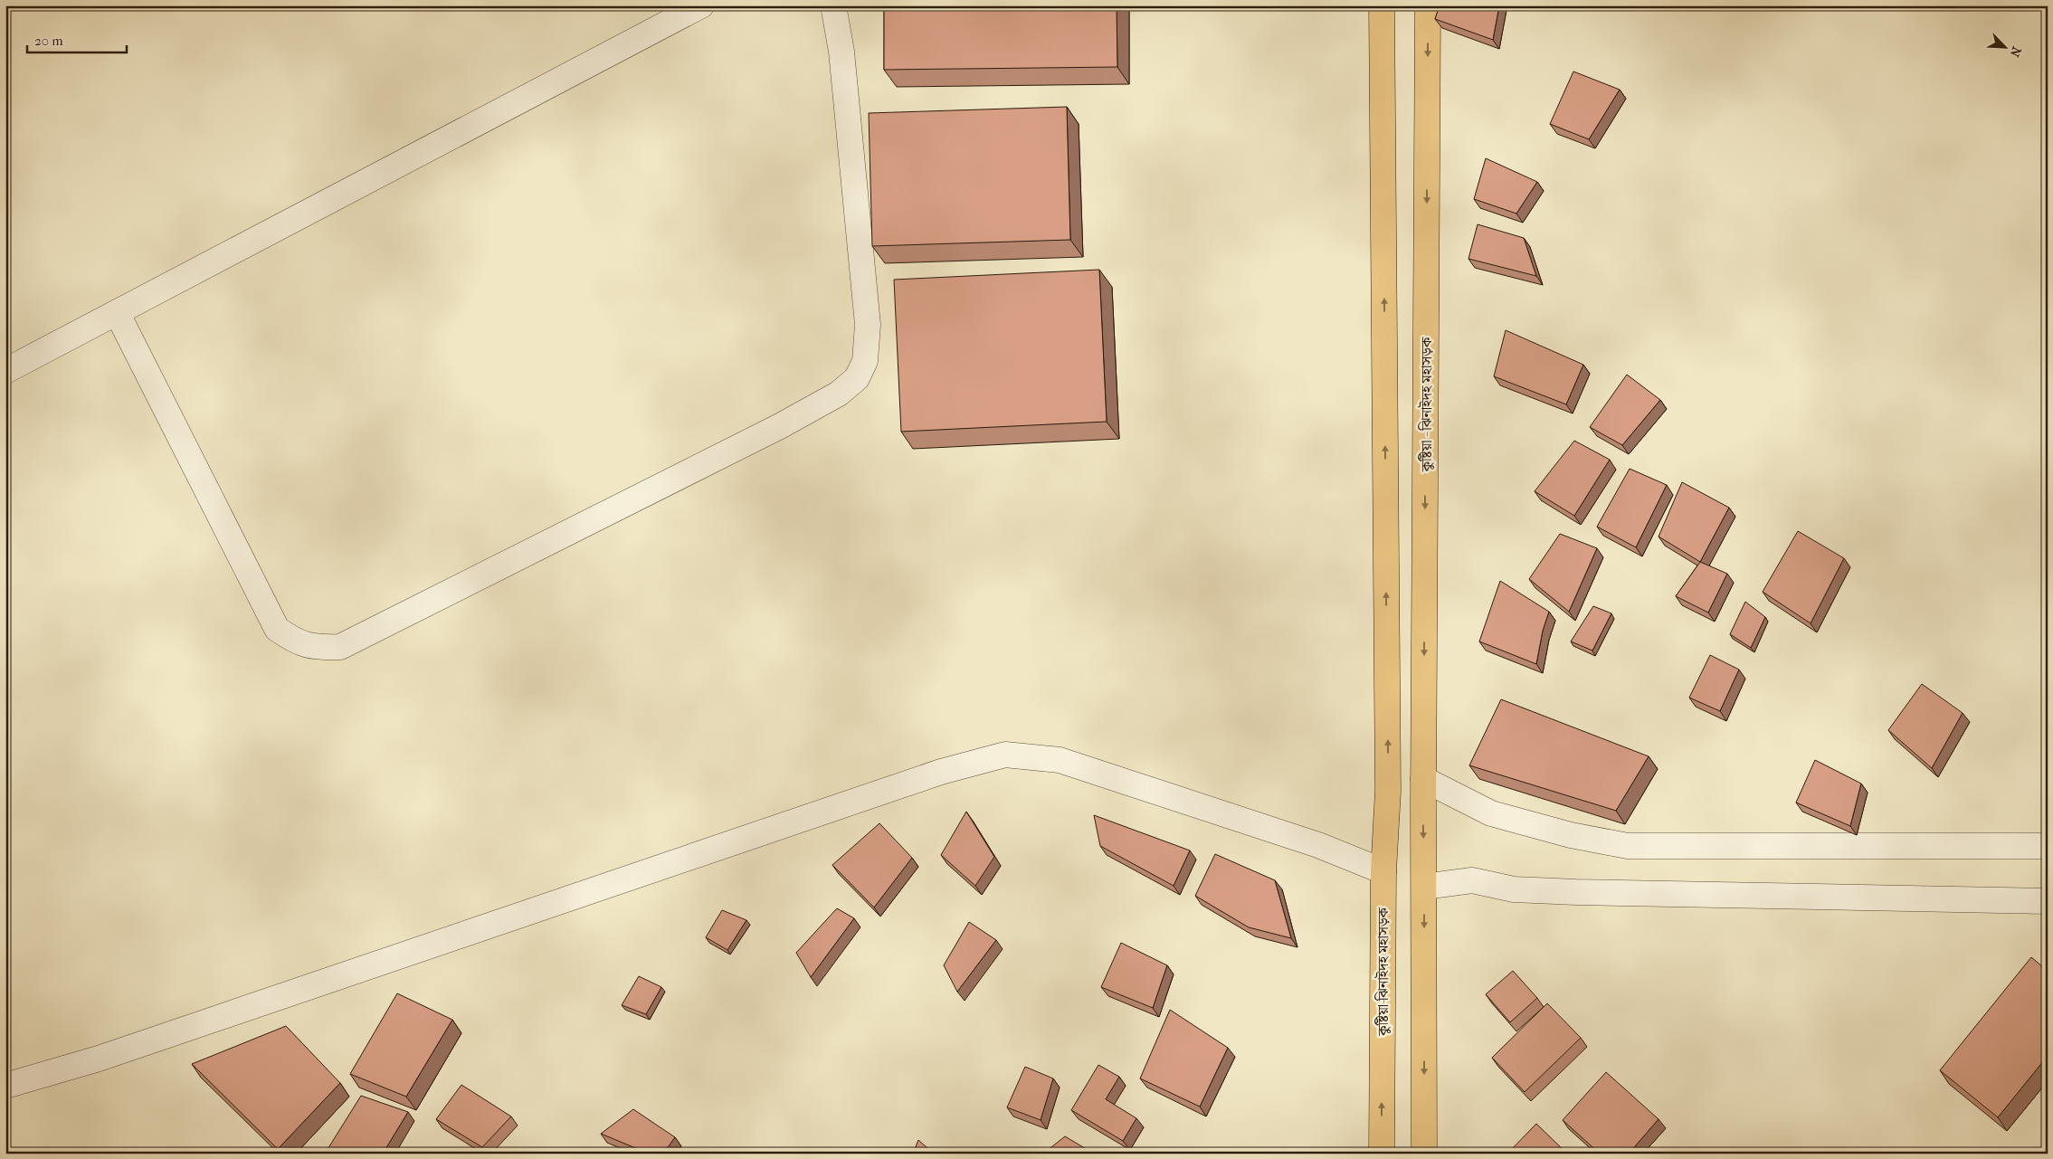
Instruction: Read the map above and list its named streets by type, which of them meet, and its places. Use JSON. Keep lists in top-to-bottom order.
{
  "streets": {
    "highway": ["কুষ্টিয়া - ঝিনাইদহ মহাসড়ক", "কুষ্টিয়া-ঝিনাইদহ মহাসড়ক"]
  },
  "one_way": ["কুষ্টিয়া - ঝিনাইদহ মহাসড়ক"],
  "scale_bar": "20 m",
  "north": "bottom right"
}
